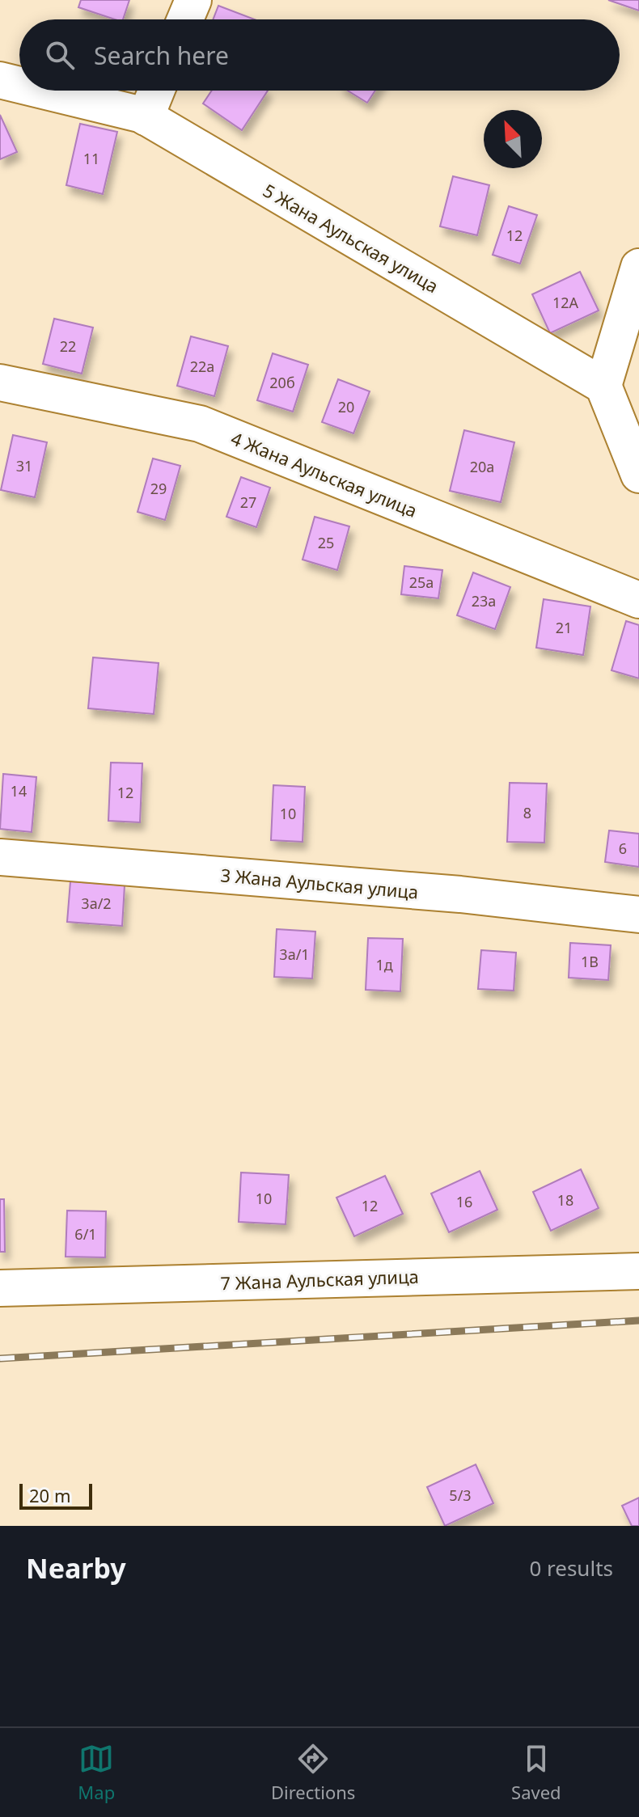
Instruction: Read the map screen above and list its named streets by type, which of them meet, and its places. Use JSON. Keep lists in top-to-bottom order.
{
  "streets": {
    "street": [
      "5 Жана Аульская улица",
      "4 Жана Аульская улица",
      "3 Жана Аульская улица",
      "7 Жана Аульская улица"
    ]
  },
  "house_numbers": [
    "11",
    "12",
    "12А",
    "22",
    "22а",
    "20б",
    "20",
    "31",
    "20а",
    "29",
    "27",
    "25",
    "25а",
    "23а",
    "21",
    "14",
    "12",
    "8",
    "10",
    "6",
    "3а/2",
    "3а/1",
    "1В",
    "1д",
    "10",
    "18",
    "16",
    "12",
    "6/1",
    "5/3"
  ],
  "scale_bar": "20 m",
  "north": "top left",
  "page": {
    "search": "Search here",
    "scale": "20 m",
    "heading": ["Nearby", "0 results"],
    "nav": ["Map", "Directions", "Saved"]
  }
}
